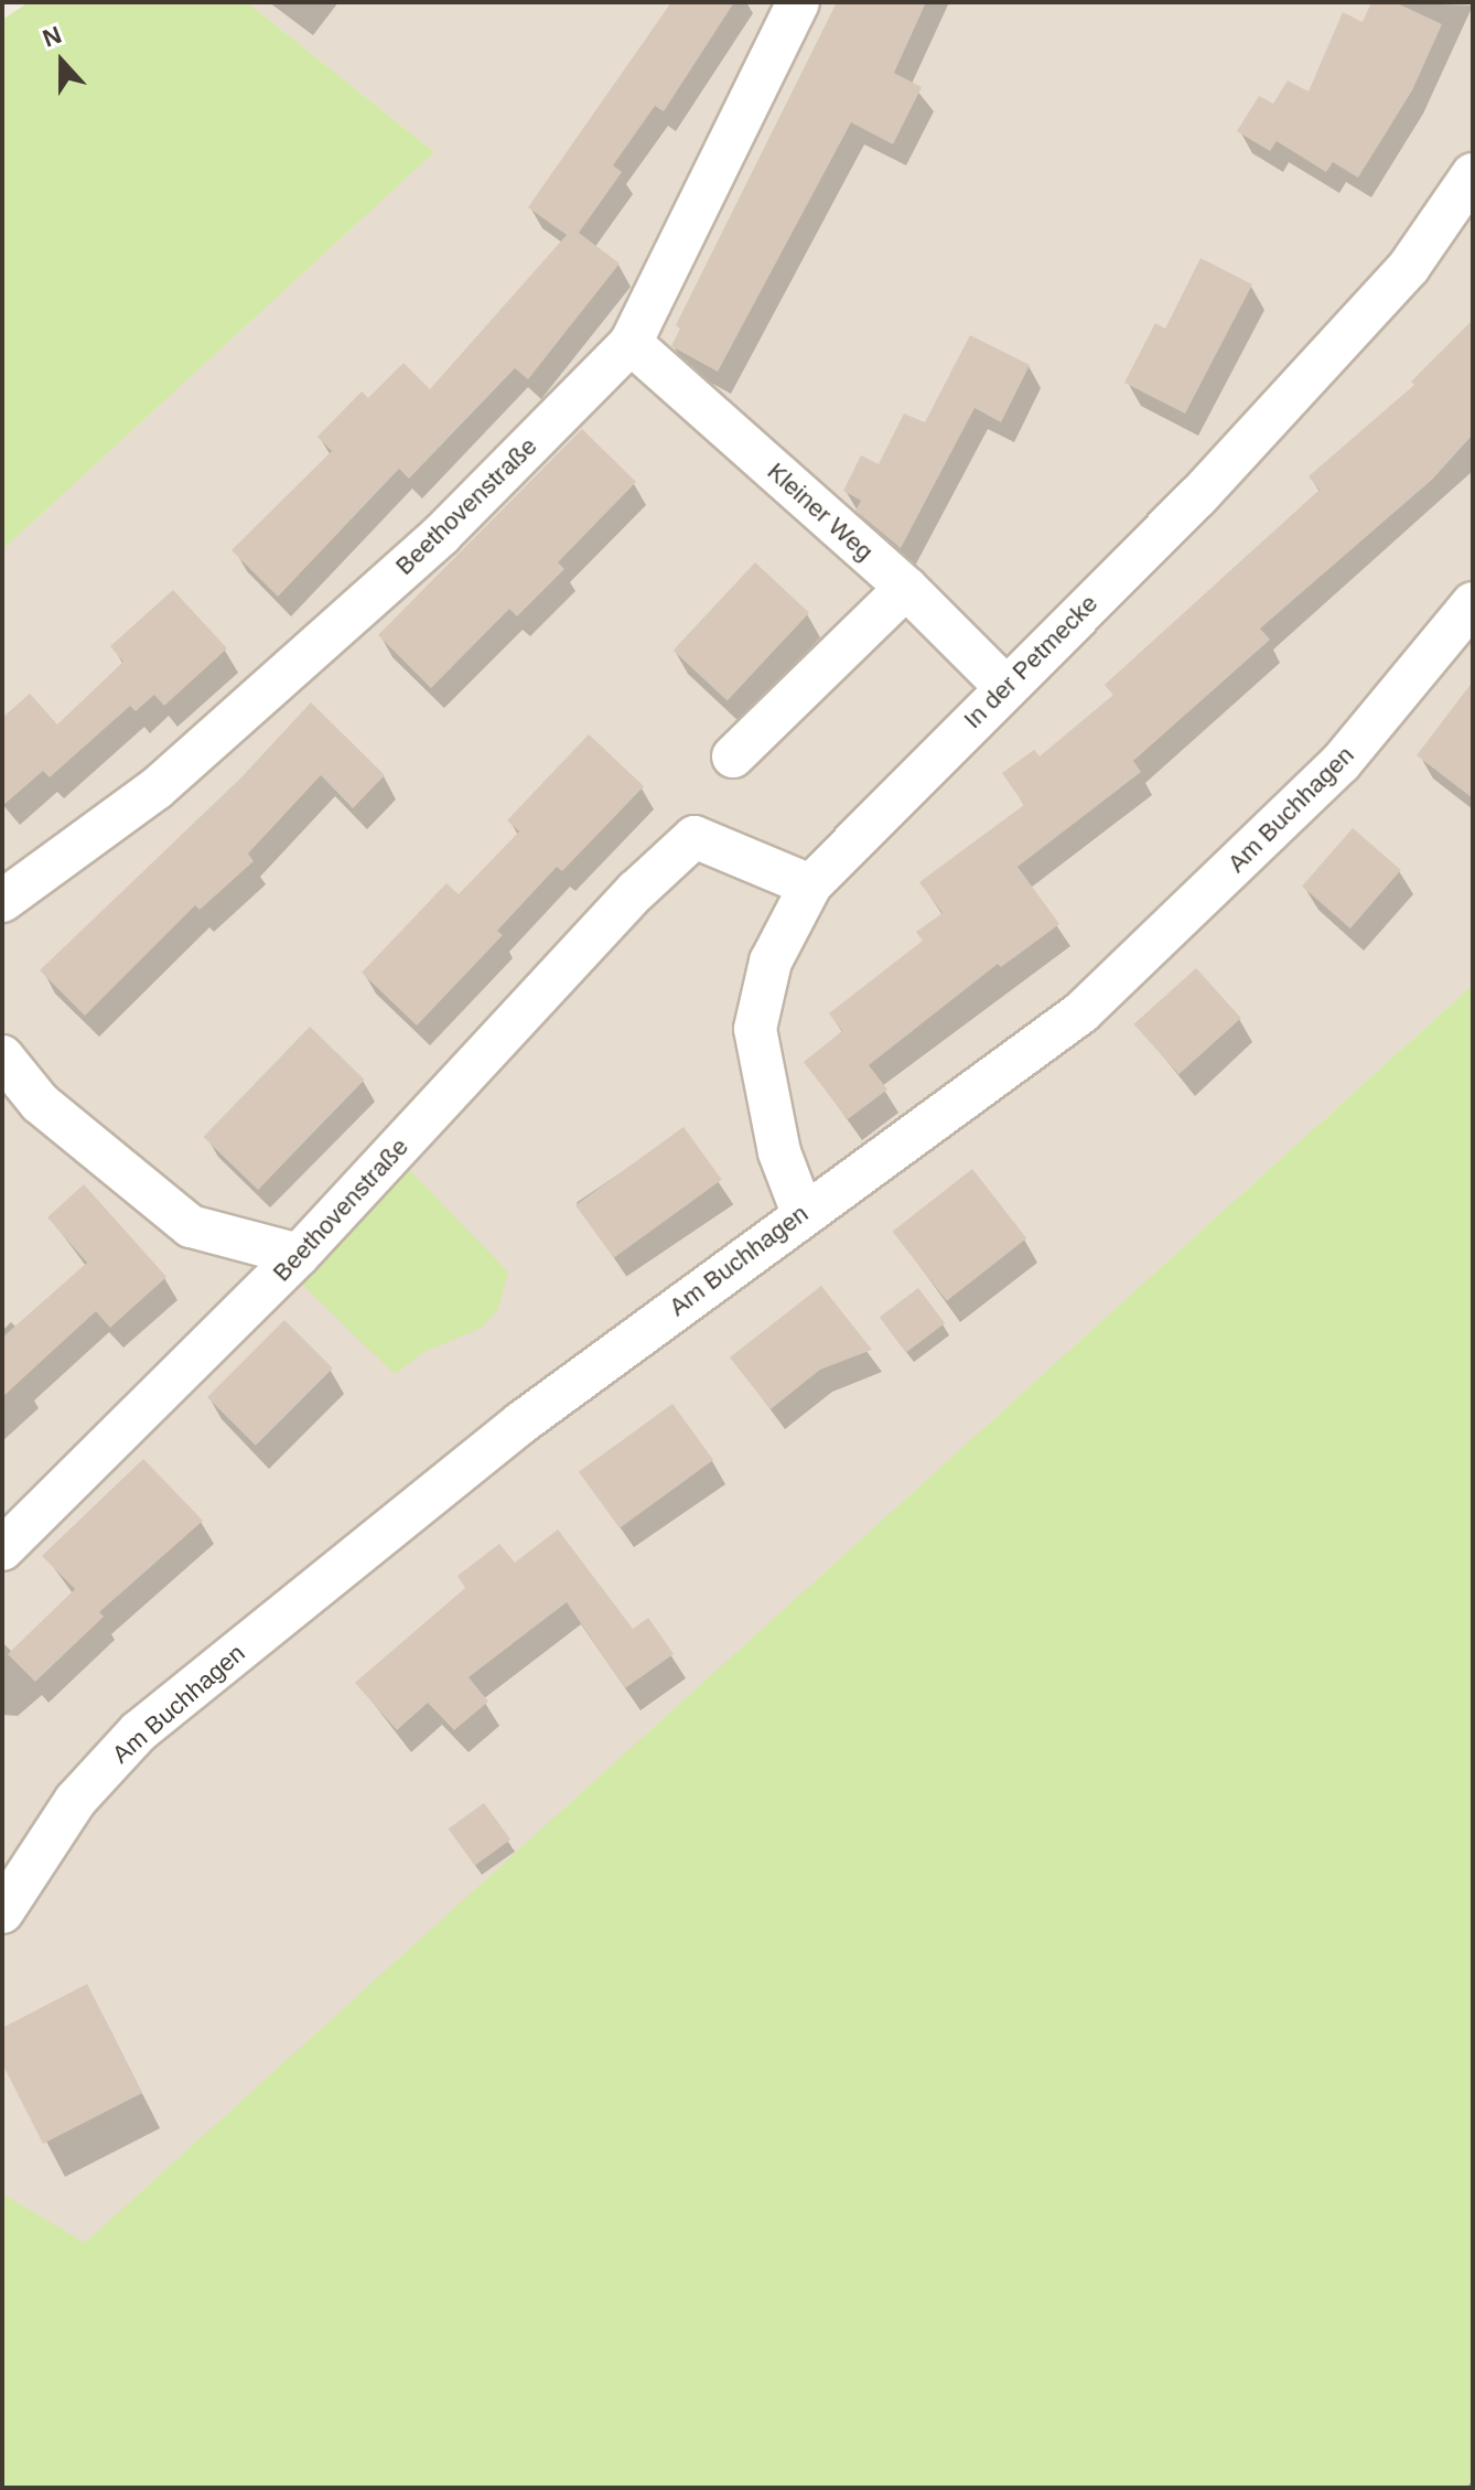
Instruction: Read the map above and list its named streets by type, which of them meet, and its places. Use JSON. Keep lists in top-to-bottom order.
{
  "streets": {
    "street": [
      "Beethovenstraße",
      "Kleiner Weg",
      "In der Petmecke",
      "Am Buchhagen"
    ]
  },
  "crossings": [
    ["Beethovenstraße", "Kleiner Weg"],
    ["Beethovenstraße", "In der Petmecke"],
    ["Kleiner Weg", "In der Petmecke"],
    ["In der Petmecke", "Am Buchhagen"]
  ],
  "north": "top"
}
